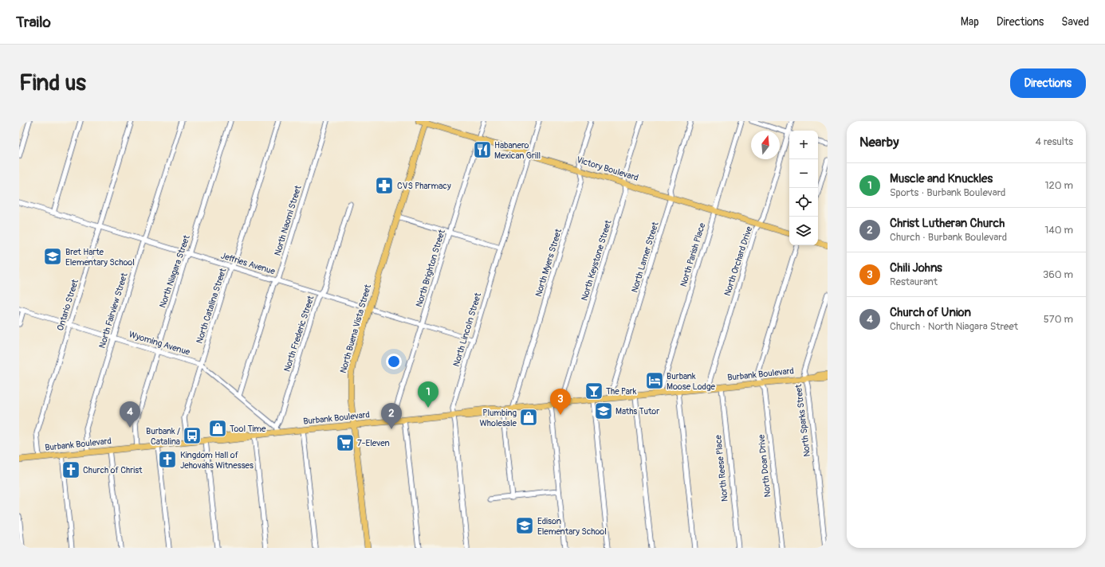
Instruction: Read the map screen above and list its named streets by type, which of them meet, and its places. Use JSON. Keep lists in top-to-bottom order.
{
  "streets": {
    "main road": ["Victory Boulevard", "North Buena Vista Street", "Burbank Boulevard"],
    "street": [
      "North Naomi Street",
      "North Parish Place",
      "North Lamer Street",
      "North Keystone Street",
      "North Orchard Drive",
      "North Myers Street",
      "Jeffries Avenue",
      "North Brighton Street",
      "North Niagara Street",
      "Ontario Street",
      "North Catalina Street",
      "North Fairview Street",
      "North Lincoln Street",
      "North Frederic Street",
      "Wyoming Avenue",
      "North Sparks Street",
      "North Doan Drive",
      "North Reese Place"
    ]
  },
  "crossings": [
    ["Victory Boulevard", "North Parish Place"],
    ["Victory Boulevard", "North Lamer Street"],
    ["Victory Boulevard", "North Keystone Street"],
    ["Victory Boulevard", "North Orchard Drive"],
    ["Victory Boulevard", "North Myers Street"],
    ["Victory Boulevard", "North Brighton Street"],
    ["Victory Boulevard", "North Buena Vista Street"],
    ["Victory Boulevard", "North Lincoln Street"],
    ["North Naomi Street", "Jeffries Avenue"],
    ["North Naomi Street", "Wyoming Avenue"],
    ["North Parish Place", "Burbank Boulevard"],
    ["North Lamer Street", "Burbank Boulevard"],
    ["North Keystone Street", "Burbank Boulevard"],
    ["North Orchard Drive", "Burbank Boulevard"],
    ["North Myers Street", "Burbank Boulevard"],
    ["Jeffries Avenue", "North Brighton Street"],
    ["Jeffries Avenue", "North Niagara Street"],
    ["Jeffries Avenue", "Ontario Street"],
    ["Jeffries Avenue", "North Catalina Street"],
    ["Jeffries Avenue", "North Fairview Street"],
    ["Jeffries Avenue", "North Buena Vista Street"],
    ["Jeffries Avenue", "North Lincoln Street"],
    ["Jeffries Avenue", "North Frederic Street"],
    ["North Brighton Street", "Burbank Boulevard"],
    ["North Niagara Street", "Wyoming Avenue"],
    ["North Niagara Street", "Burbank Boulevard"],
    ["Ontario Street", "Wyoming Avenue"],
    ["Ontario Street", "Burbank Boulevard"],
    ["North Catalina Street", "Wyoming Avenue"],
    ["North Catalina Street", "Burbank Boulevard"],
    ["North Fairview Street", "Wyoming Avenue"],
    ["North Fairview Street", "Burbank Boulevard"],
    ["North Buena Vista Street", "Burbank Boulevard"],
    ["North Lincoln Street", "Burbank Boulevard"],
    ["North Frederic Street", "Wyoming Avenue"],
    ["North Frederic Street", "Burbank Boulevard"],
    ["Wyoming Avenue", "Burbank Boulevard"],
    ["Burbank Boulevard", "North Sparks Street"],
    ["Burbank Boulevard", "North Doan Drive"],
    ["Burbank Boulevard", "North Reese Place"]
  ],
  "places": {
    "restaurant": ["Habanero Mexican Grill"],
    "pharmacy": ["CVS Pharmacy"],
    "school or university": ["Bret Harte Elementary School", "Maths Tutor", "Edison Elementary School"],
    "hotel": ["Burbank Moose Lodge"],
    "bar": ["The Park"],
    "shop": ["Plumbing Wholesale", "Tool Time"],
    "bus stop": ["Burbank / Catalina"],
    "supermarket": ["7-Eleven"],
    "church": ["Kingdom Hall of Jehovahs Witnesses", "Church of Christ"]
  },
  "north": "top",
  "page": {
    "header": "Trailo",
    "nav": ["Map", "Directions", "Saved"],
    "buttons": "Directions",
    "title": "Find us",
    "heading": ["Nearby", "4 results"],
    "map_buttons": ["+", "−"],
    "list": [
      {
        "mark": "1",
        "name": "Muscle and Knuckles",
        "note": "Sports · Burbank Boulevard",
        "value": "120 m"
      },
      {
        "mark": "2",
        "name": "Christ Lutheran Church",
        "note": "Church · Burbank Boulevard",
        "value": "140 m"
      },
      {
        "mark": "3",
        "name": "Chili Johns",
        "note": "Restaurant",
        "value": "360 m"
      },
      {
        "mark": "4",
        "name": "Church of Union",
        "note": "Church · North Niagara Street",
        "value": "570 m"
      }
    ],
    "pins": [
      "1",
      "3",
      "4",
      "2"
    ]
  }
}
